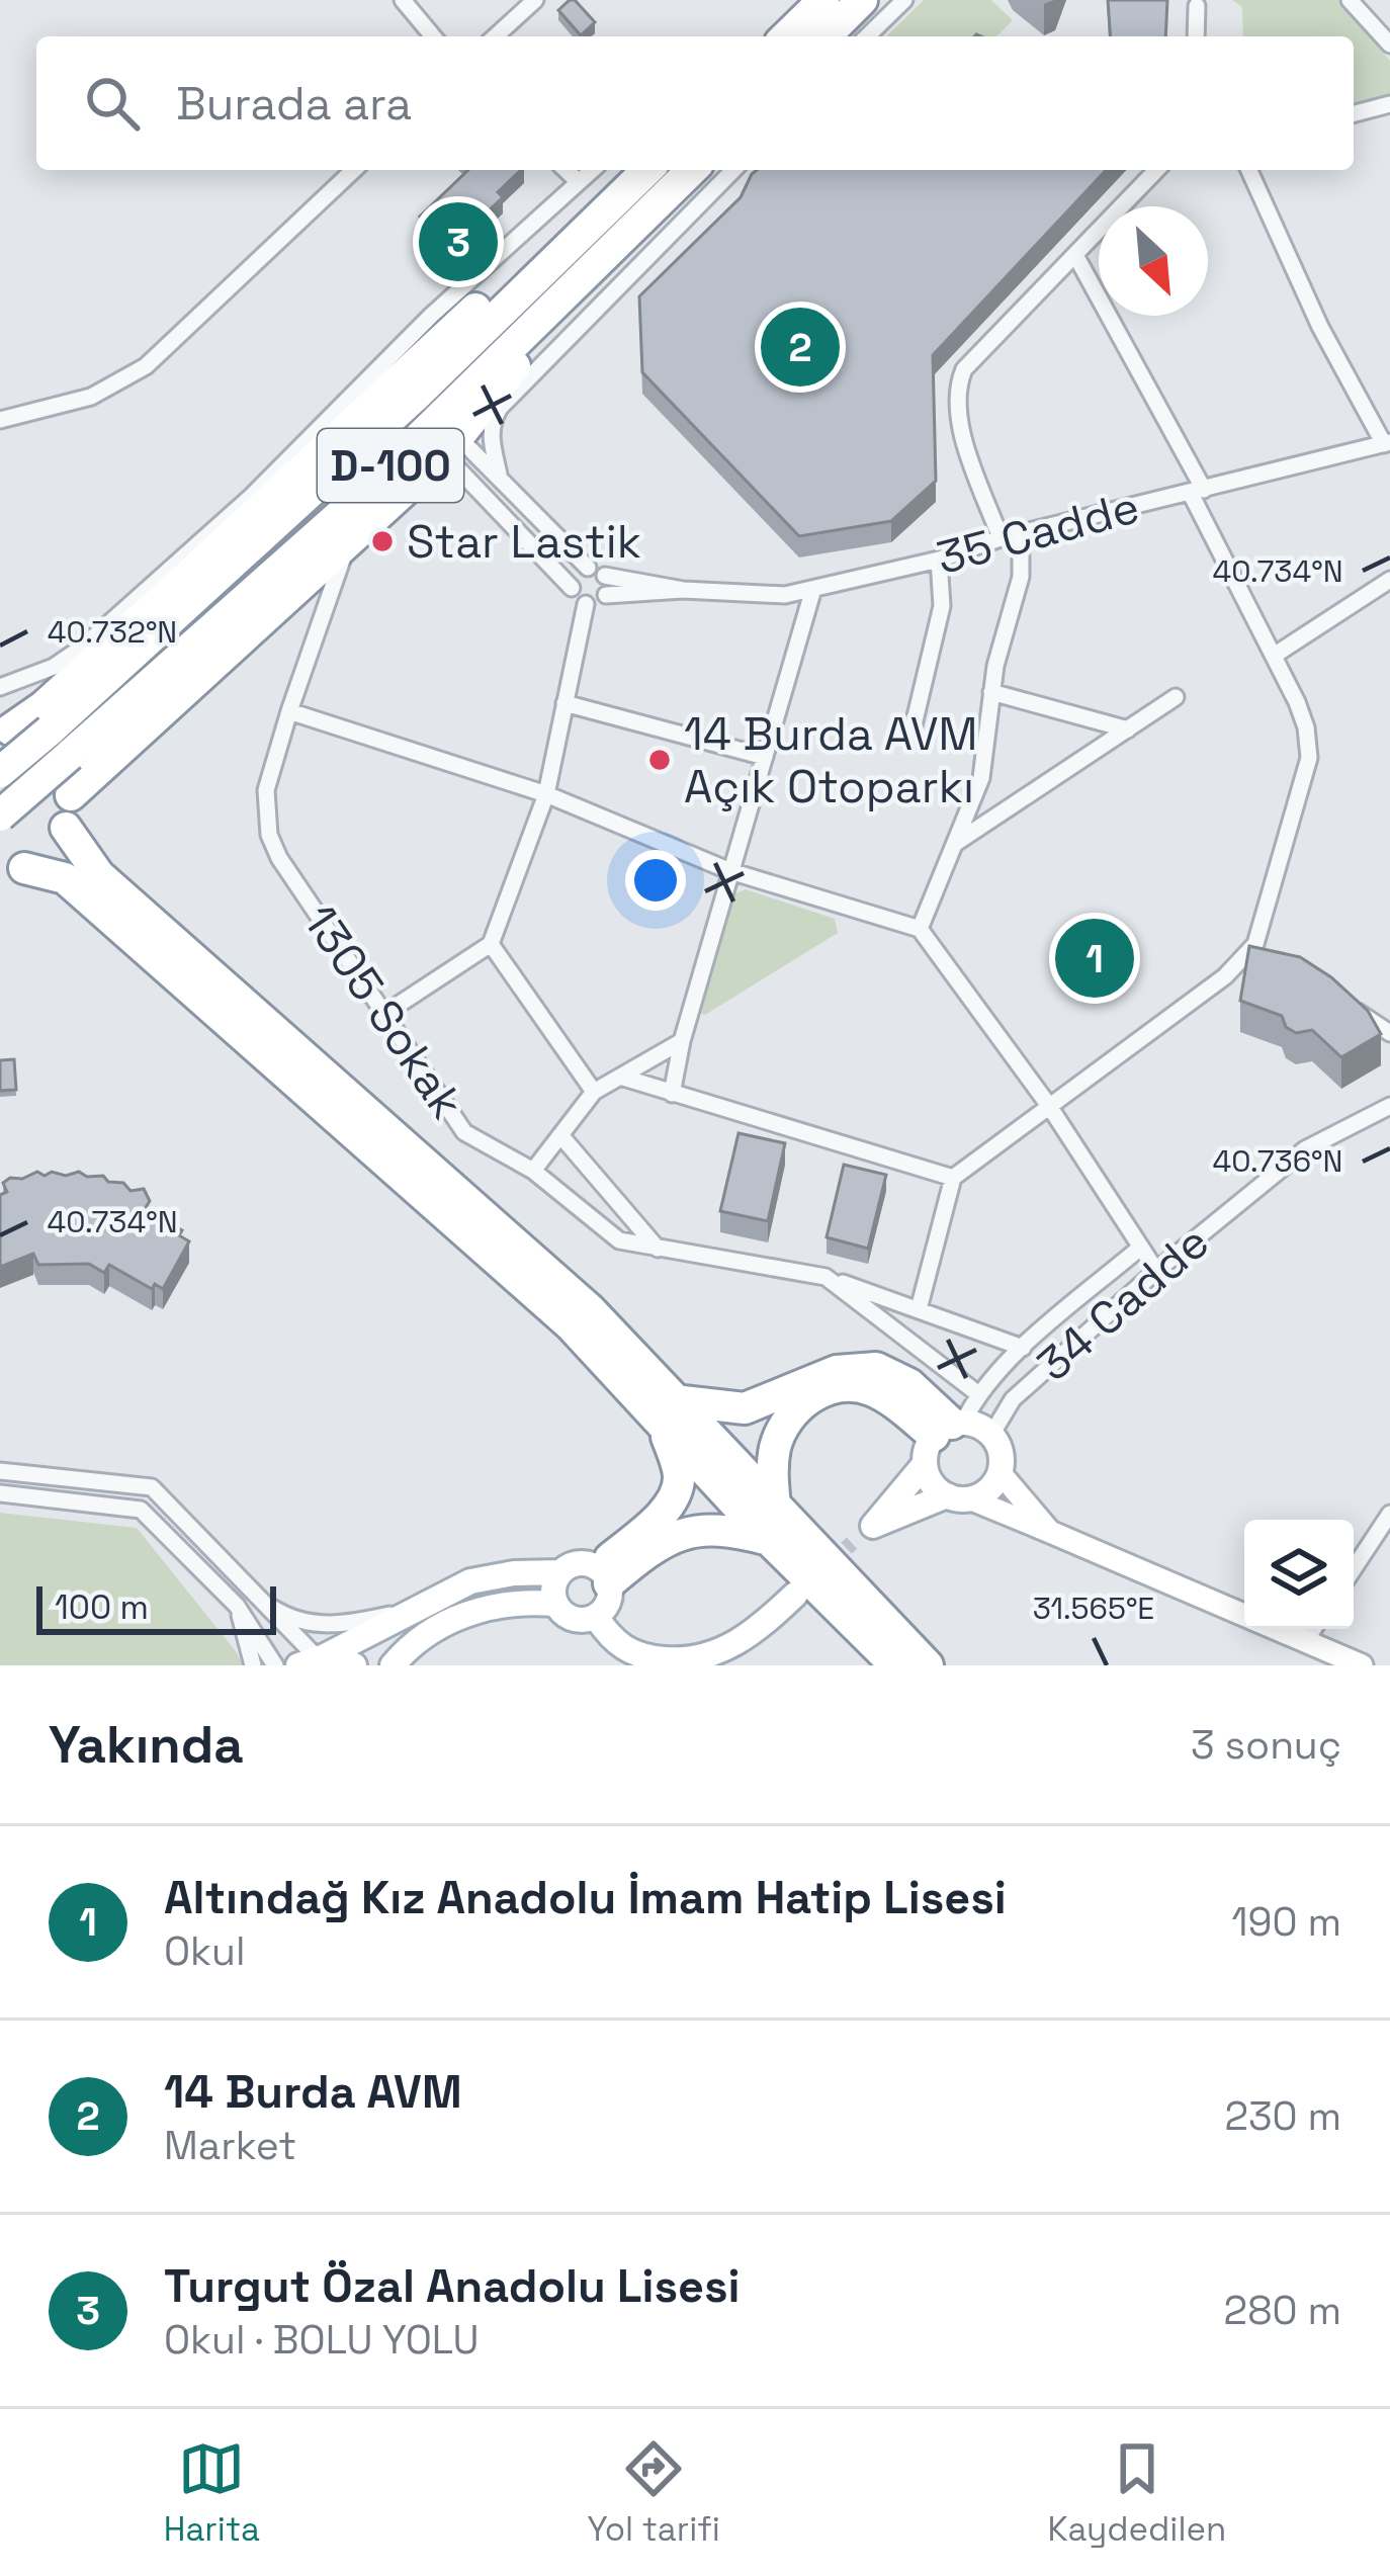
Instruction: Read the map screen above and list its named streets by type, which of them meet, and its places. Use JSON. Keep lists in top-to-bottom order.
{
  "streets": {
    "highway": ["D-100"],
    "street": ["35 Cadde", "1305 Sokak", "34 Cadde"]
  },
  "places": ["Star Lastik", "14 Burda AVM Açık Otoparkı"],
  "scale_bar": "100 m",
  "north": "bottom right",
  "page": {
    "search": "Burada ara",
    "pins": ["3", "2", "1"],
    "scale": "100 m",
    "heading": ["Yakında", "3 sonuç"],
    "list": [
      {
        "mark": "1",
        "name": "Altındağ Kız Anadolu İmam Hatip Lisesi",
        "note": "Okul",
        "value": "190 m"
      },
      {
        "mark": "2",
        "name": "14 Burda AVM",
        "note": "Market",
        "value": "230 m"
      },
      {
        "mark": "3",
        "name": "Turgut Özal Anadolu Lisesi",
        "note": "Okul · BOLU YOLU",
        "value": "280 m"
      }
    ],
    "nav": ["Harita", "Yol tarifi", "Kaydedilen"]
  },
  "coordinates": [
    "40.734°N",
    "40.732°N",
    "40.736°N",
    "31.565°E"
  ]
}
